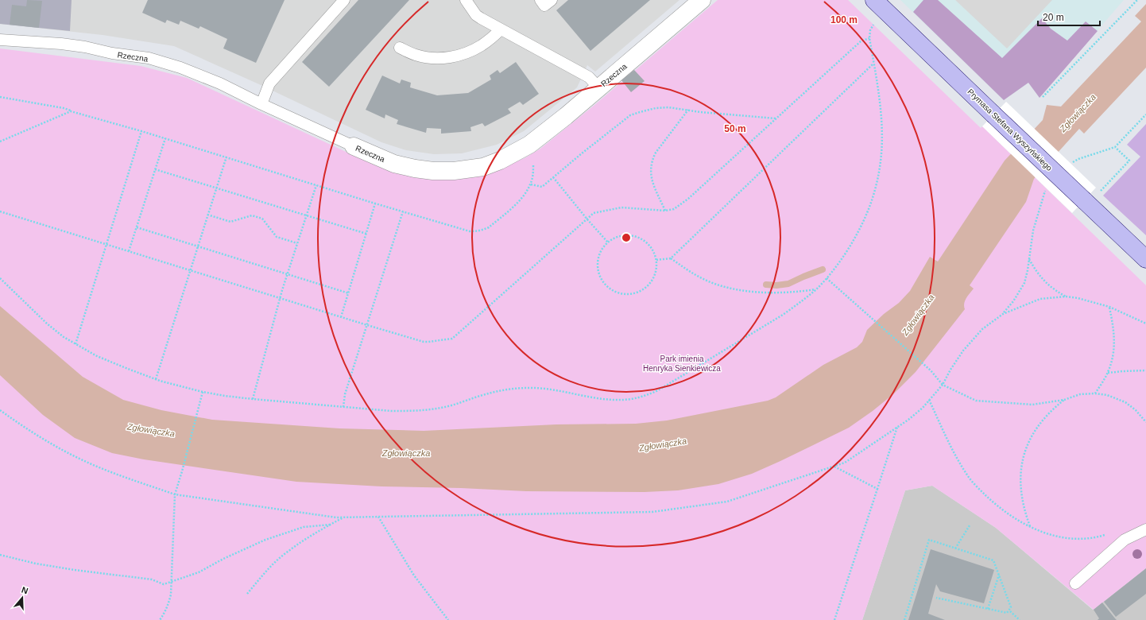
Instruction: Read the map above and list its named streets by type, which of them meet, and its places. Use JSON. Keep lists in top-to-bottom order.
{
  "streets": {
    "main road": ["Prymasa Stefana Wyszyńskiego"],
    "street": ["Rzeczna"]
  },
  "water": ["Zgłowiączka"],
  "parks": ["Park imienia Henryka Sienkiewicza"],
  "scale_bar": "20 m",
  "north": "top",
  "rings": ["100 m", "50 m"]
}
